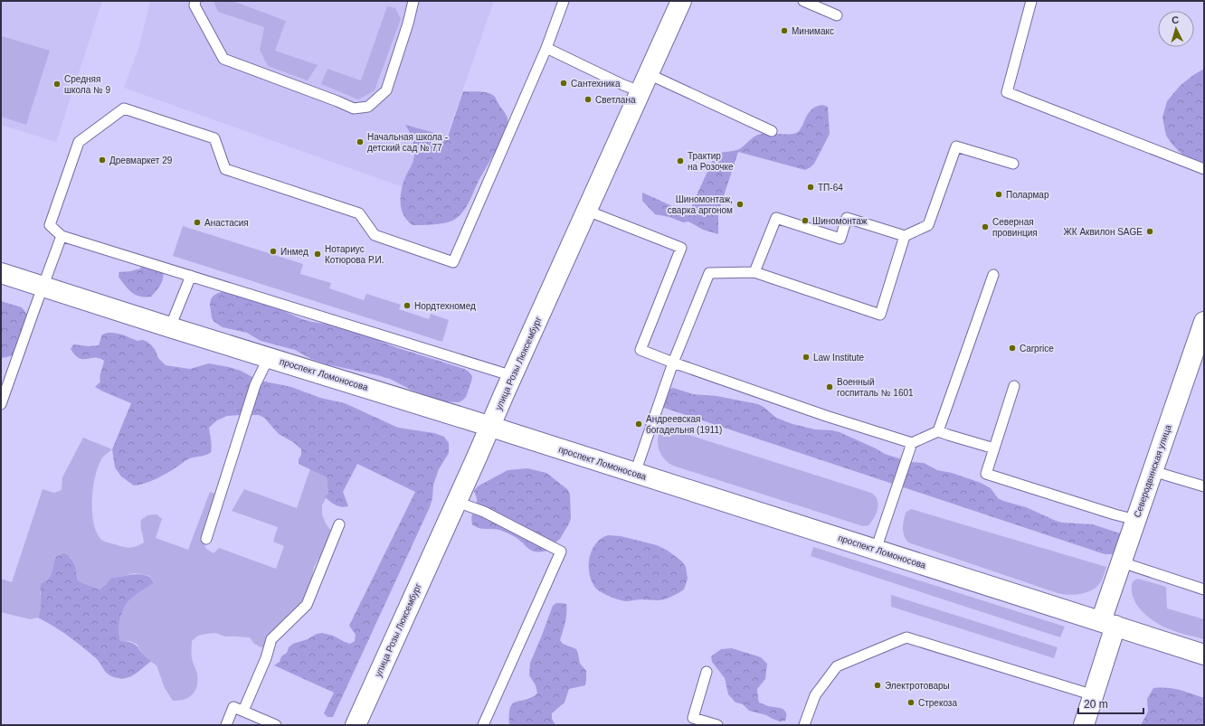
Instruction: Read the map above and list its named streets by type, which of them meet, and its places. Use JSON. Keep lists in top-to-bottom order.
{
  "streets": {
    "main road": ["улица Розы Люксембург", "проспект Ломоносова", "Северодвинская улица"]
  },
  "crossings": [
    ["улица Розы Люксембург", "проспект Ломоносова"],
    ["проспект Ломоносова", "Северодвинская улица"]
  ],
  "places": [
    "Минимакс",
    "Сантехника",
    "Средняя школа № 9",
    "Светлана",
    "Начальная школа - детский сад № 77",
    "Древмаркет 29",
    "Трактир на Розочке",
    "ТП-64",
    "Полармар",
    "Шиномонтаж, сварка аргоном",
    "Шиномонтаж",
    "Анастасия",
    "Северная провинция",
    "ЖК Аквилон SAGE",
    "Инмед",
    "Нотариус Котюрова Р.И.",
    "Нордтехномед",
    "Carprice",
    "Law Institute",
    "Военный госпиталь № 1601",
    "Андреевская богадельня (1911)",
    "Электротовары",
    "Стрекоза"
  ],
  "scale_bar": "20 m",
  "north": "top"
}
